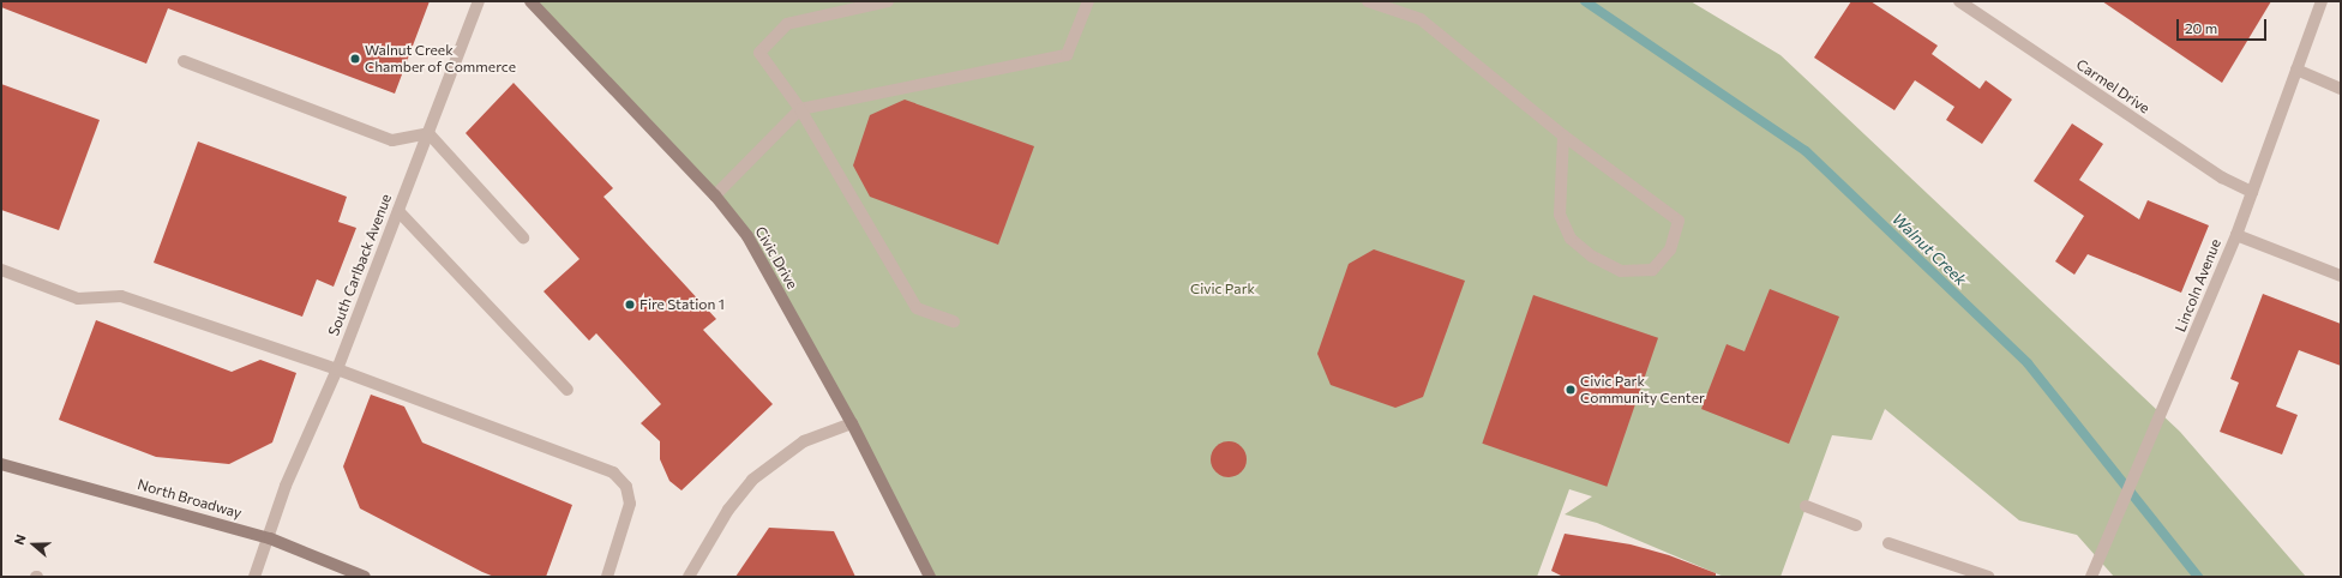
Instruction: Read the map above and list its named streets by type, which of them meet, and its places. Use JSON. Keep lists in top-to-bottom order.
{
  "streets": {
    "main road": ["Civic Drive", "North Broadway"],
    "street": ["Carmel Drive", "South Carlback Avenue", "Lincoln Avenue"]
  },
  "crossings": [
    ["Carmel Drive", "Lincoln Avenue"],
    ["South Carlback Avenue", "North Broadway"]
  ],
  "water": ["Walnut Creek"],
  "parks": ["Civic Park"],
  "places": ["Walnut Creek Chamber of Commerce", "Fire Station 1", "Civic Park Community Center"],
  "scale_bar": "20 m",
  "north": "left"
}
